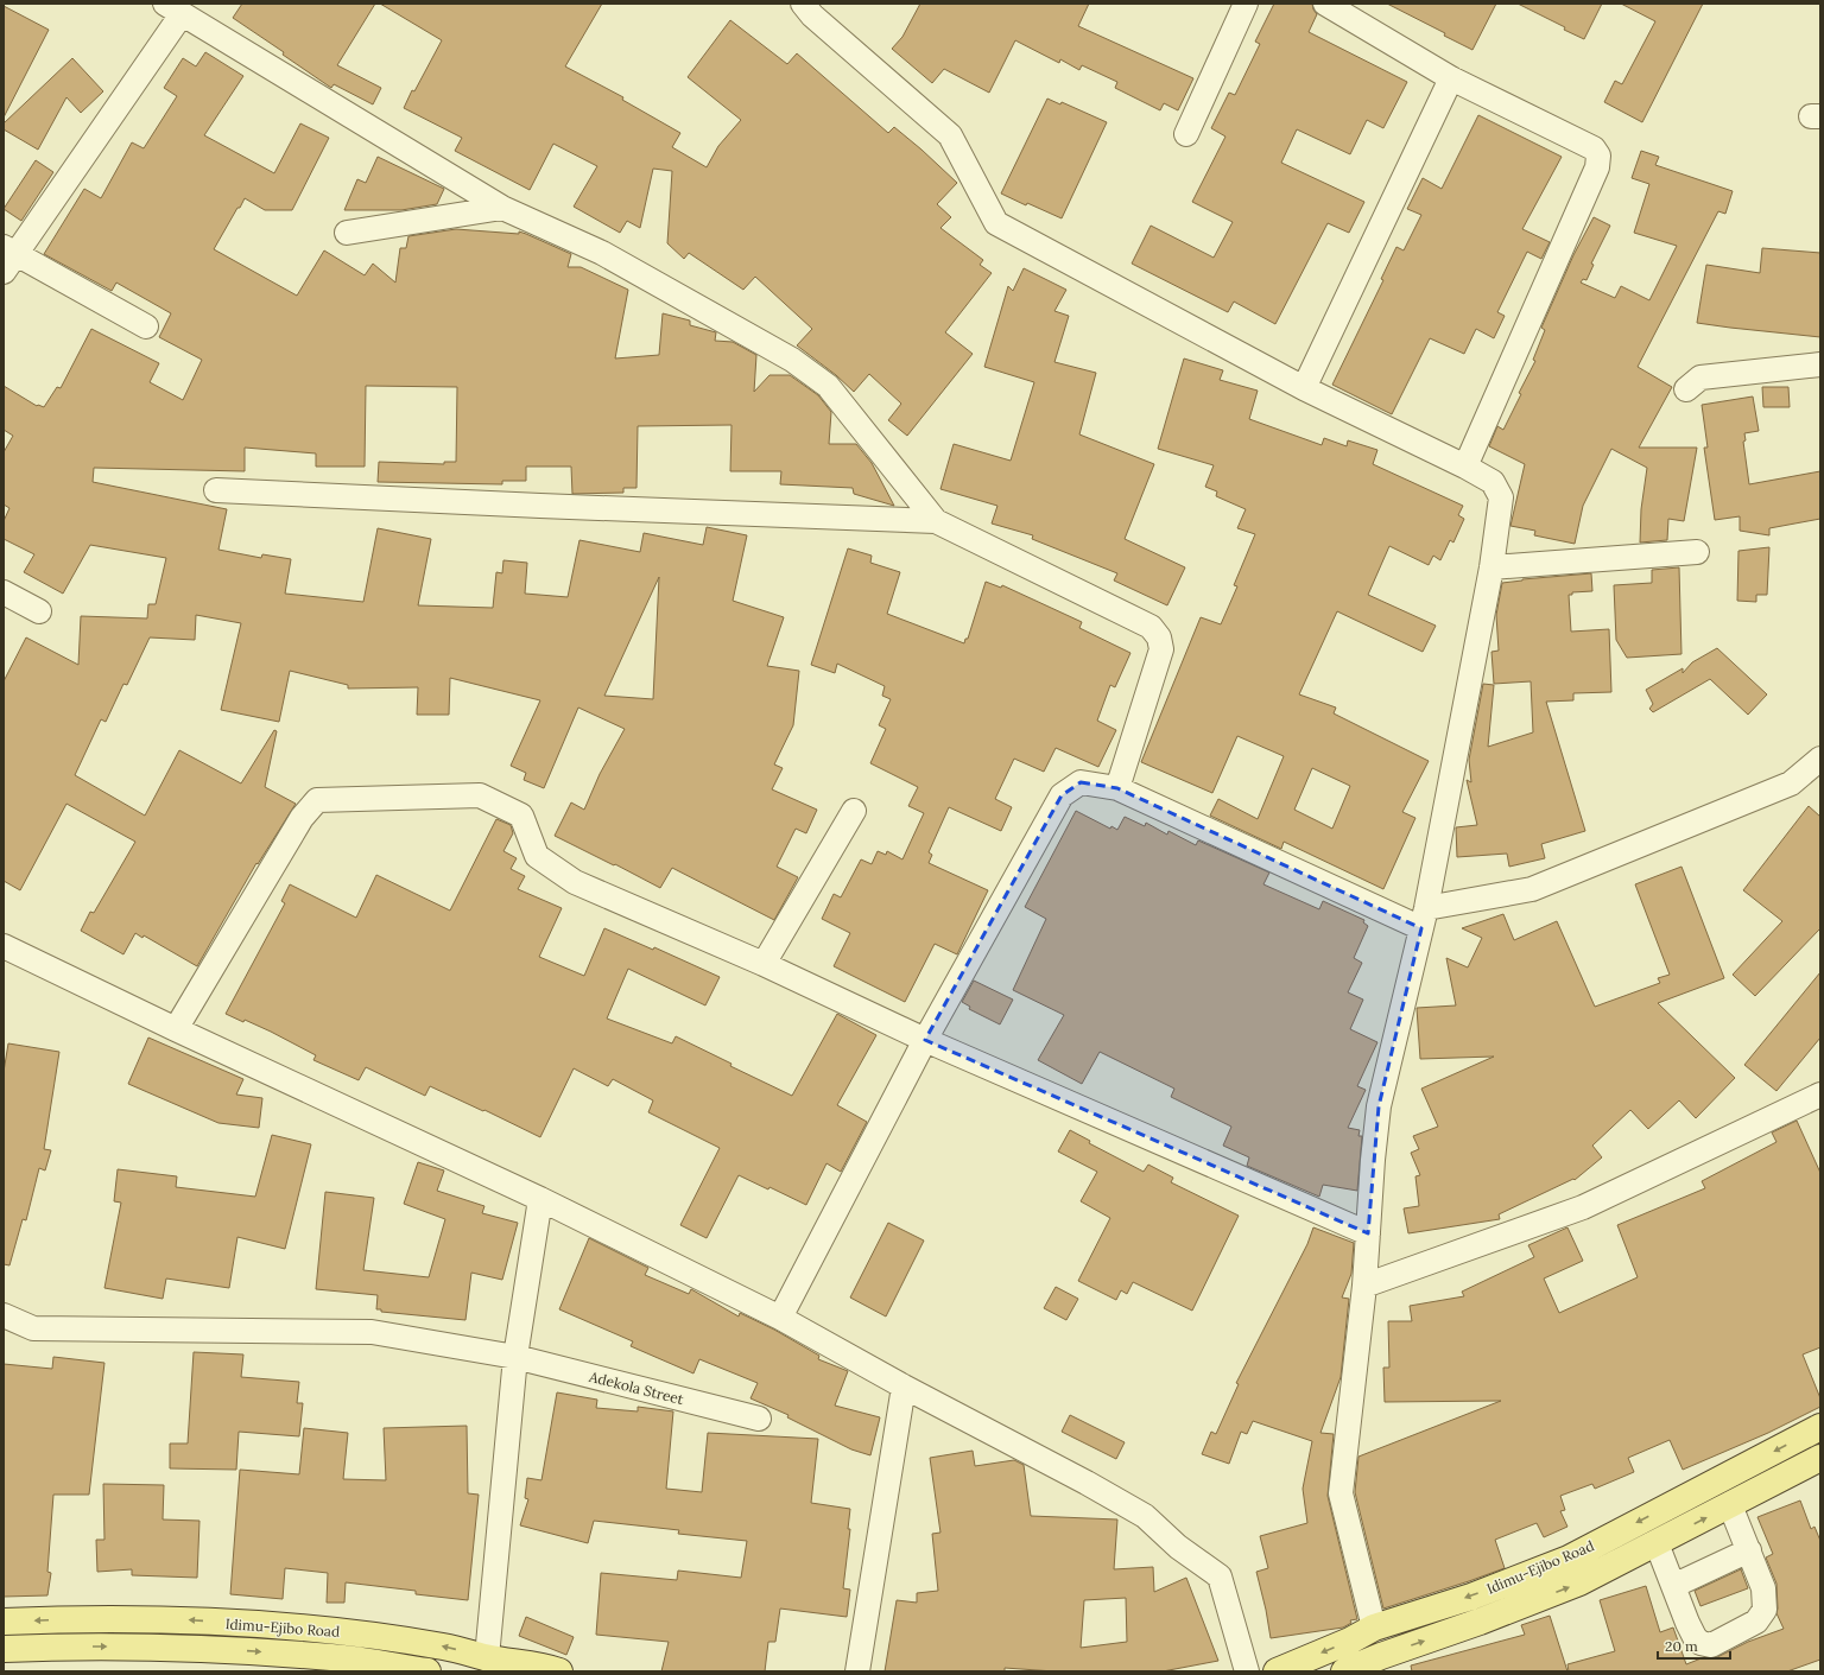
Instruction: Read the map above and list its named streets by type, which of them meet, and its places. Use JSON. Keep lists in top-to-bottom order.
{
  "streets": {
    "main road": ["Idimu-Ejibo Road"],
    "street": ["Adekola Street"]
  },
  "scale_bar": "20 m"
}
